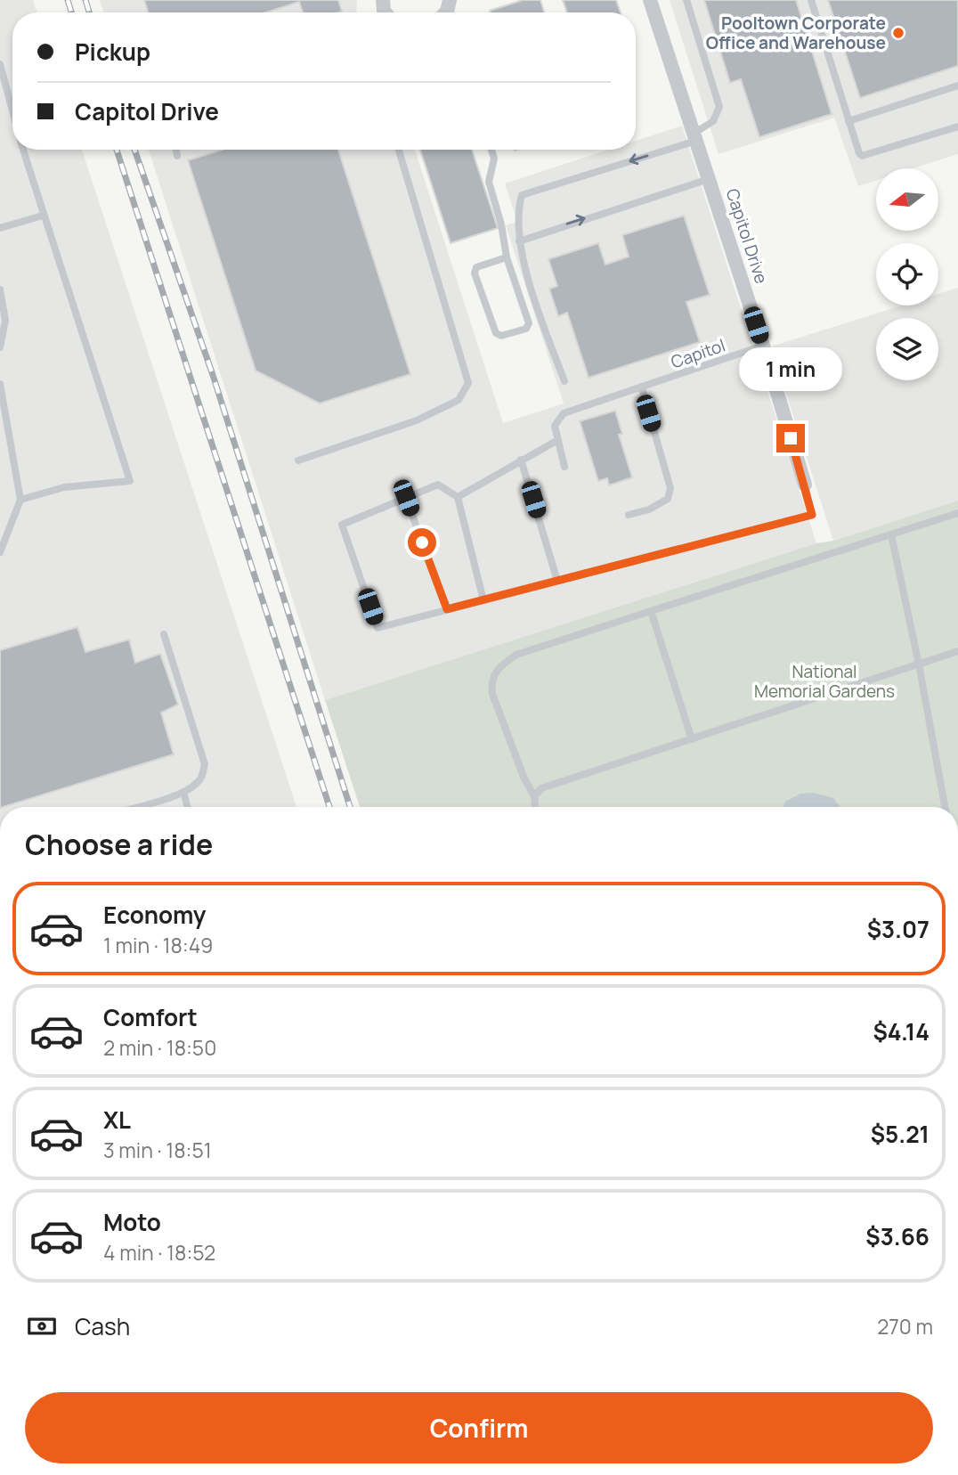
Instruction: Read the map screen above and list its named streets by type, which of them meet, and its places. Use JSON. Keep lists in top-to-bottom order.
{
  "streets": {
    "street": ["Capitol Drive"],
    "lane": ["Capitol"]
  },
  "crossings": [
    ["Capitol Drive", "Capitol"]
  ],
  "parks": ["National Memorial Gardens"],
  "places": ["Pooltown Corporate Office and Warehouse"],
  "north": "left",
  "page": {
    "banner": ["Pickup", "Capitol Drive"],
    "bubble": "1 min",
    "heading": "Choose a ride",
    "list": [
      {
        "name": "Economy",
        "note": "1 min · 18:49",
        "value": "$3.07"
      },
      {
        "name": "Comfort",
        "note": "2 min · 18:50",
        "value": "$4.14"
      },
      {
        "name": "XL",
        "note": "3 min · 18:51",
        "value": "$5.21"
      },
      {
        "name": "Moto",
        "note": "4 min · 18:52",
        "value": "$3.66"
      }
    ],
    "pay": ["Cash", "270 m"],
    "buttons": "Confirm"
  }
}
